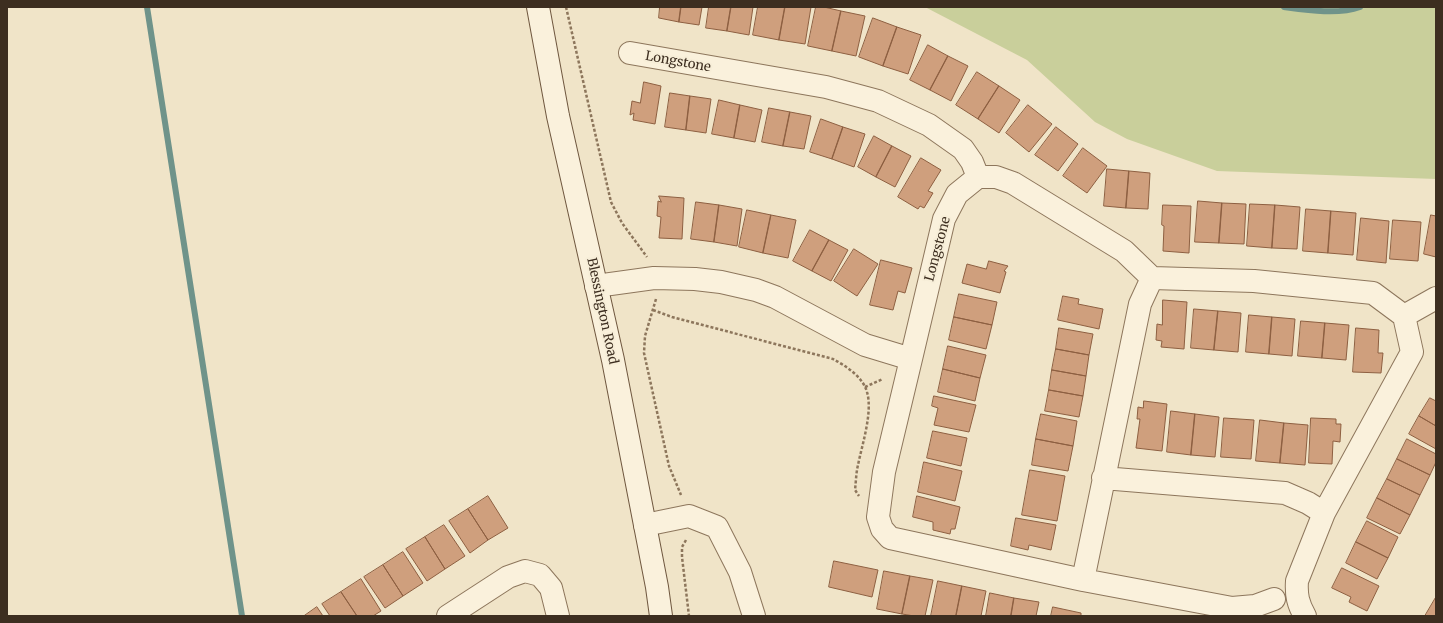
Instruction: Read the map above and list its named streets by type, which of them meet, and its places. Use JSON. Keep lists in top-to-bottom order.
{
  "streets": {
    "street": ["Longstone", "Blessington Road"]
  }
}
